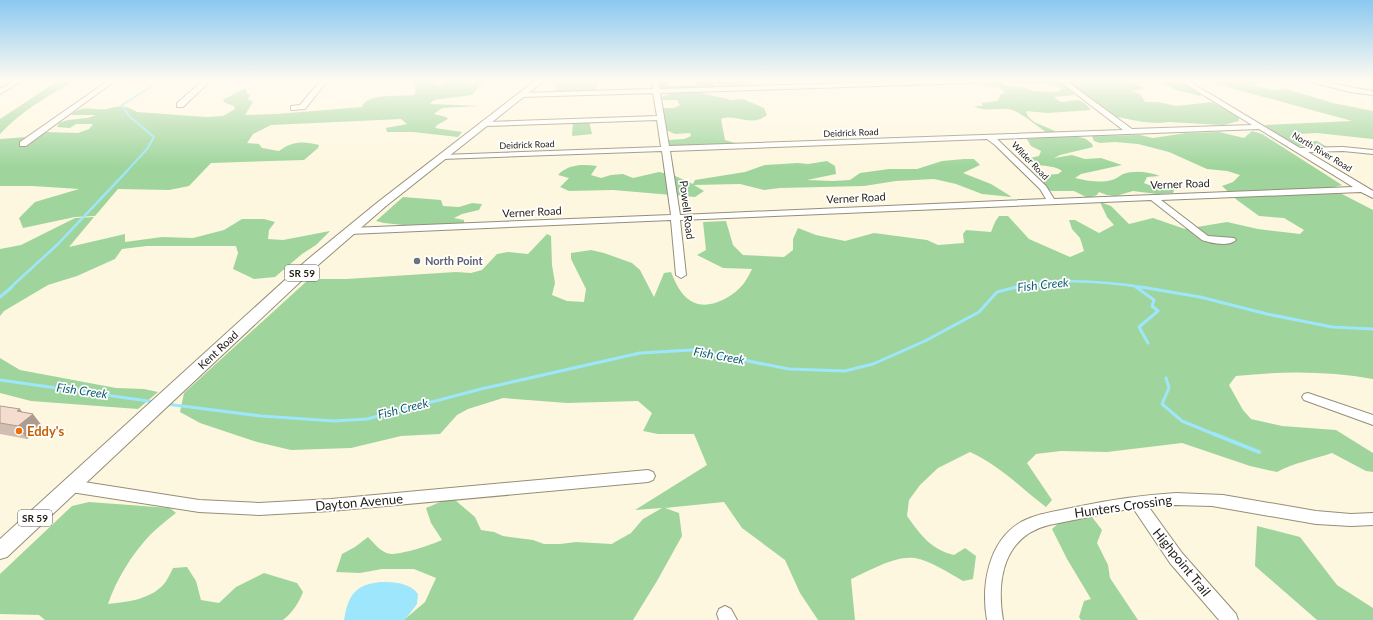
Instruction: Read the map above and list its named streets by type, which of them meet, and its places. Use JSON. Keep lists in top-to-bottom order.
{
  "streets": {
    "main road": ["SR 59", "Kent Road"],
    "street": [
      "Deidrick Road",
      "North River Road",
      "Wilder Road",
      "Verner Road",
      "Powell Road",
      "Dayton Avenue",
      "Hunters Crossing",
      "Highpoint Trail"
    ]
  },
  "crossings": [
    ["Deidrick Road", "North River Road"],
    ["Deidrick Road", "Wilder Road"],
    ["Deidrick Road", "Powell Road"],
    ["Deidrick Road", "SR 59"],
    ["Deidrick Road", "Kent Road"],
    ["North River Road", "Verner Road"],
    ["Wilder Road", "Verner Road"],
    ["Verner Road", "Powell Road"],
    ["Verner Road", "Kent Road"],
    ["SR 59", "Kent Road"],
    ["Kent Road", "Dayton Avenue"],
    ["Hunters Crossing", "Highpoint Trail"]
  ],
  "water": ["Fish Creek"],
  "places": ["North Point", "Eddy's"]
}
